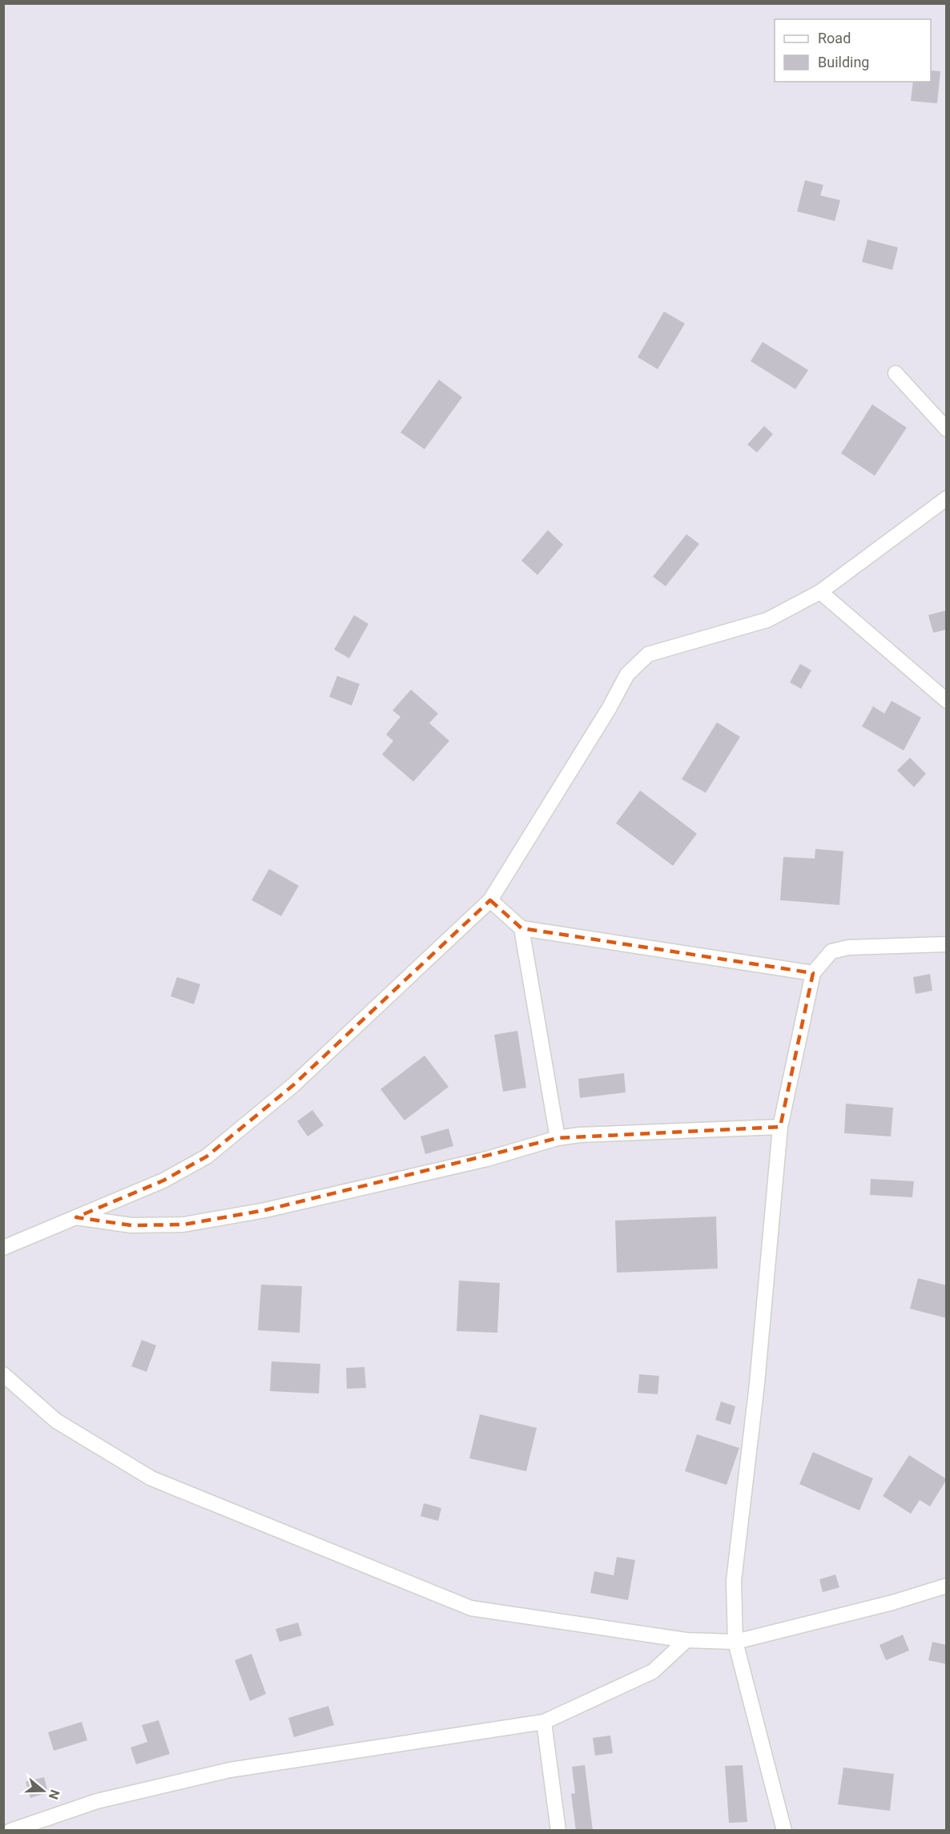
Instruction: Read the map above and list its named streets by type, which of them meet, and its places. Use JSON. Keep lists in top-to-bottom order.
{
  "legend": ["Road", "Building"],
  "north": "right"
}
